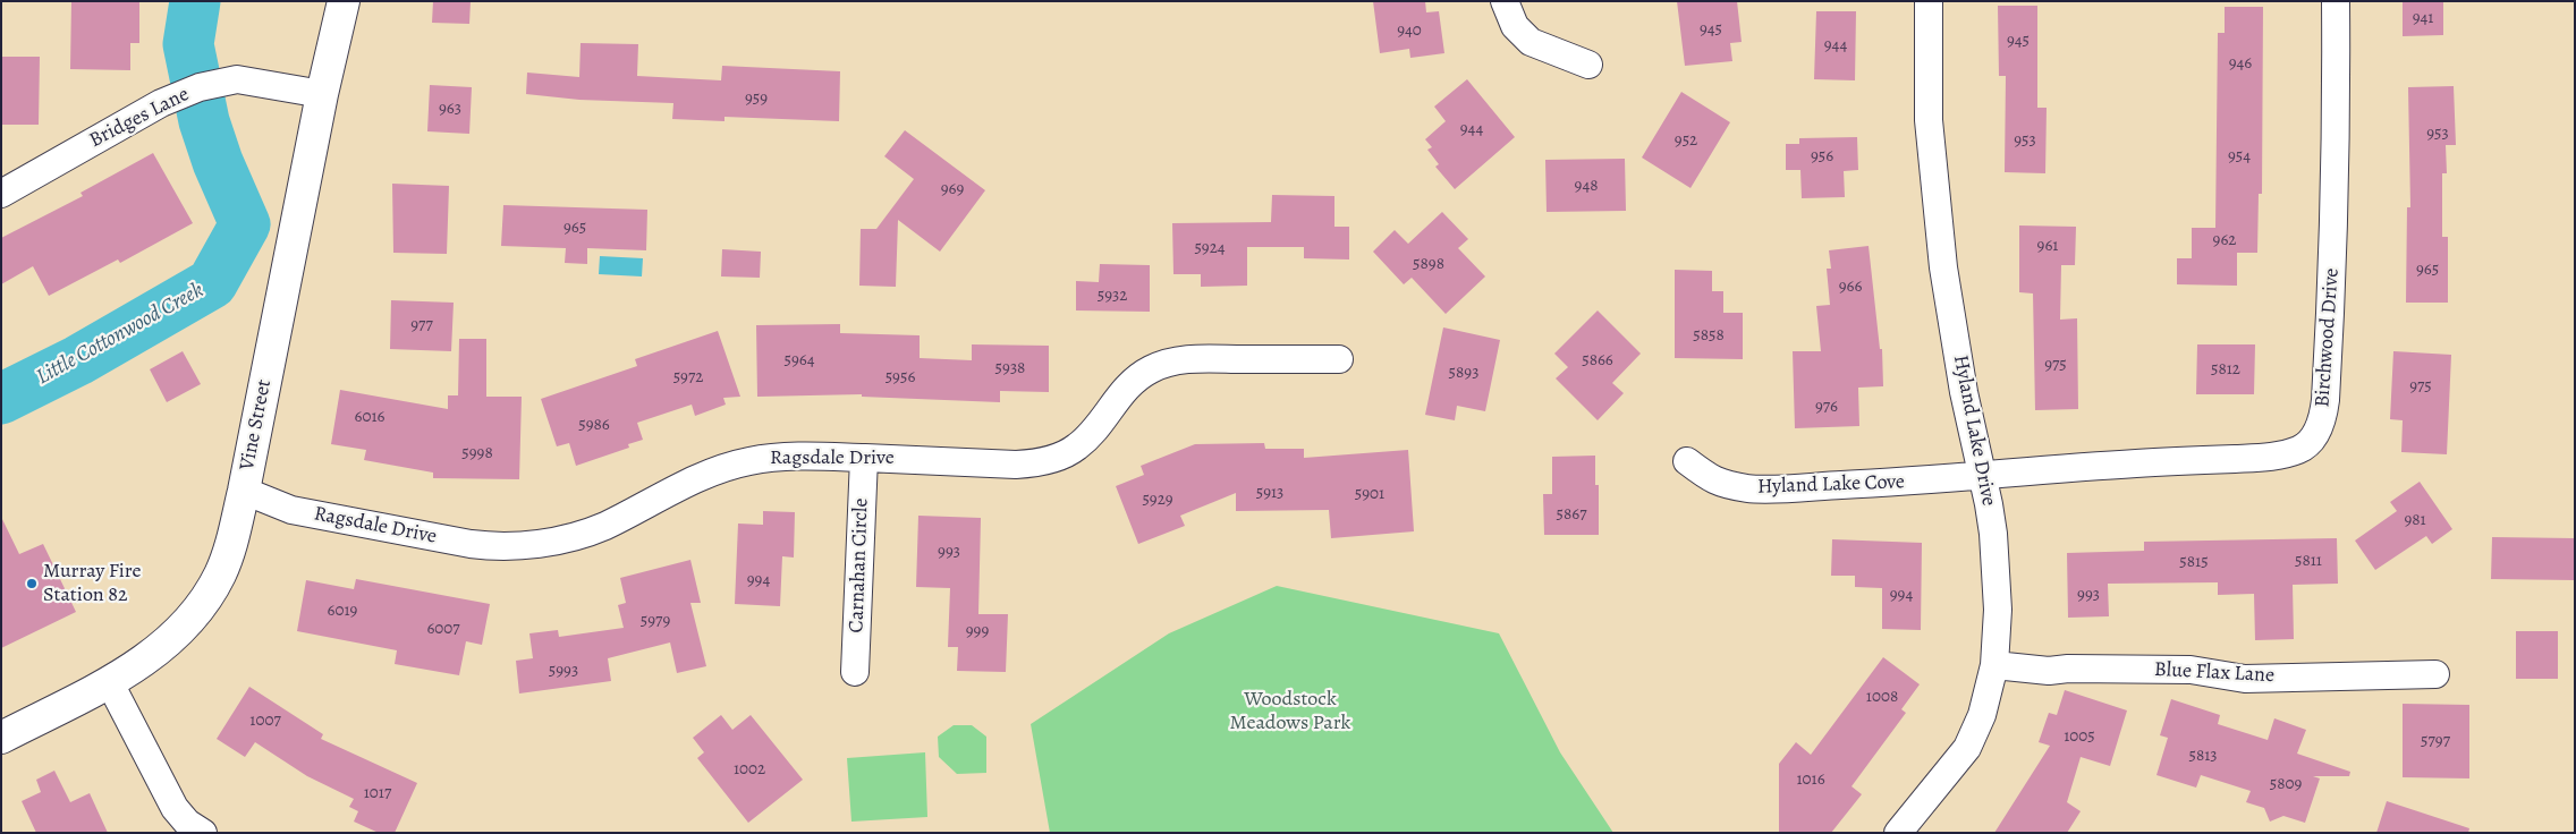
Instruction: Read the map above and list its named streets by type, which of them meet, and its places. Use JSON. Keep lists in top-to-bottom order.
{
  "streets": {
    "street": [
      "Bridges Lane",
      "Birchwood Drive",
      "Vine Street",
      "Hyland Lake Drive",
      "Ragsdale Drive",
      "Hyland Lake Cove",
      "Carnahan Circle",
      "Blue Flax Lane"
    ]
  },
  "crossings": [
    ["Bridges Lane", "Vine Street"],
    ["Birchwood Drive", "Hyland Lake Drive"],
    ["Birchwood Drive", "Hyland Lake Cove"],
    ["Vine Street", "Ragsdale Drive"],
    ["Hyland Lake Drive", "Hyland Lake Cove"],
    ["Hyland Lake Drive", "Blue Flax Lane"],
    ["Ragsdale Drive", "Carnahan Circle"]
  ],
  "water": ["Little Cottonwood Creek"],
  "parks": ["Woodstock Meadows Park"],
  "places": ["Murray Fire Station 82"],
  "house_numbers": [
    "941",
    "945",
    "940",
    "945",
    "944",
    "946",
    "959",
    "963",
    "944",
    "953",
    "952",
    "953",
    "956",
    "954",
    "948",
    "969",
    "965",
    "962",
    "961",
    "5924",
    "5898",
    "965",
    "966",
    "5932",
    "977",
    "5858",
    "5964",
    "5866",
    "975",
    "5938",
    "5812",
    "5893",
    "5972",
    "5956",
    "975",
    "976",
    "6016",
    "5986",
    "5998",
    "5913",
    "5901",
    "5929",
    "5867",
    "981",
    "993",
    "5811",
    "5815",
    "994",
    "994",
    "993",
    "6019",
    "5979",
    "6007",
    "999",
    "5993",
    "1008",
    "1007",
    "1005",
    "5797",
    "5813",
    "1002",
    "1016",
    "5809",
    "1017"
  ]
}
